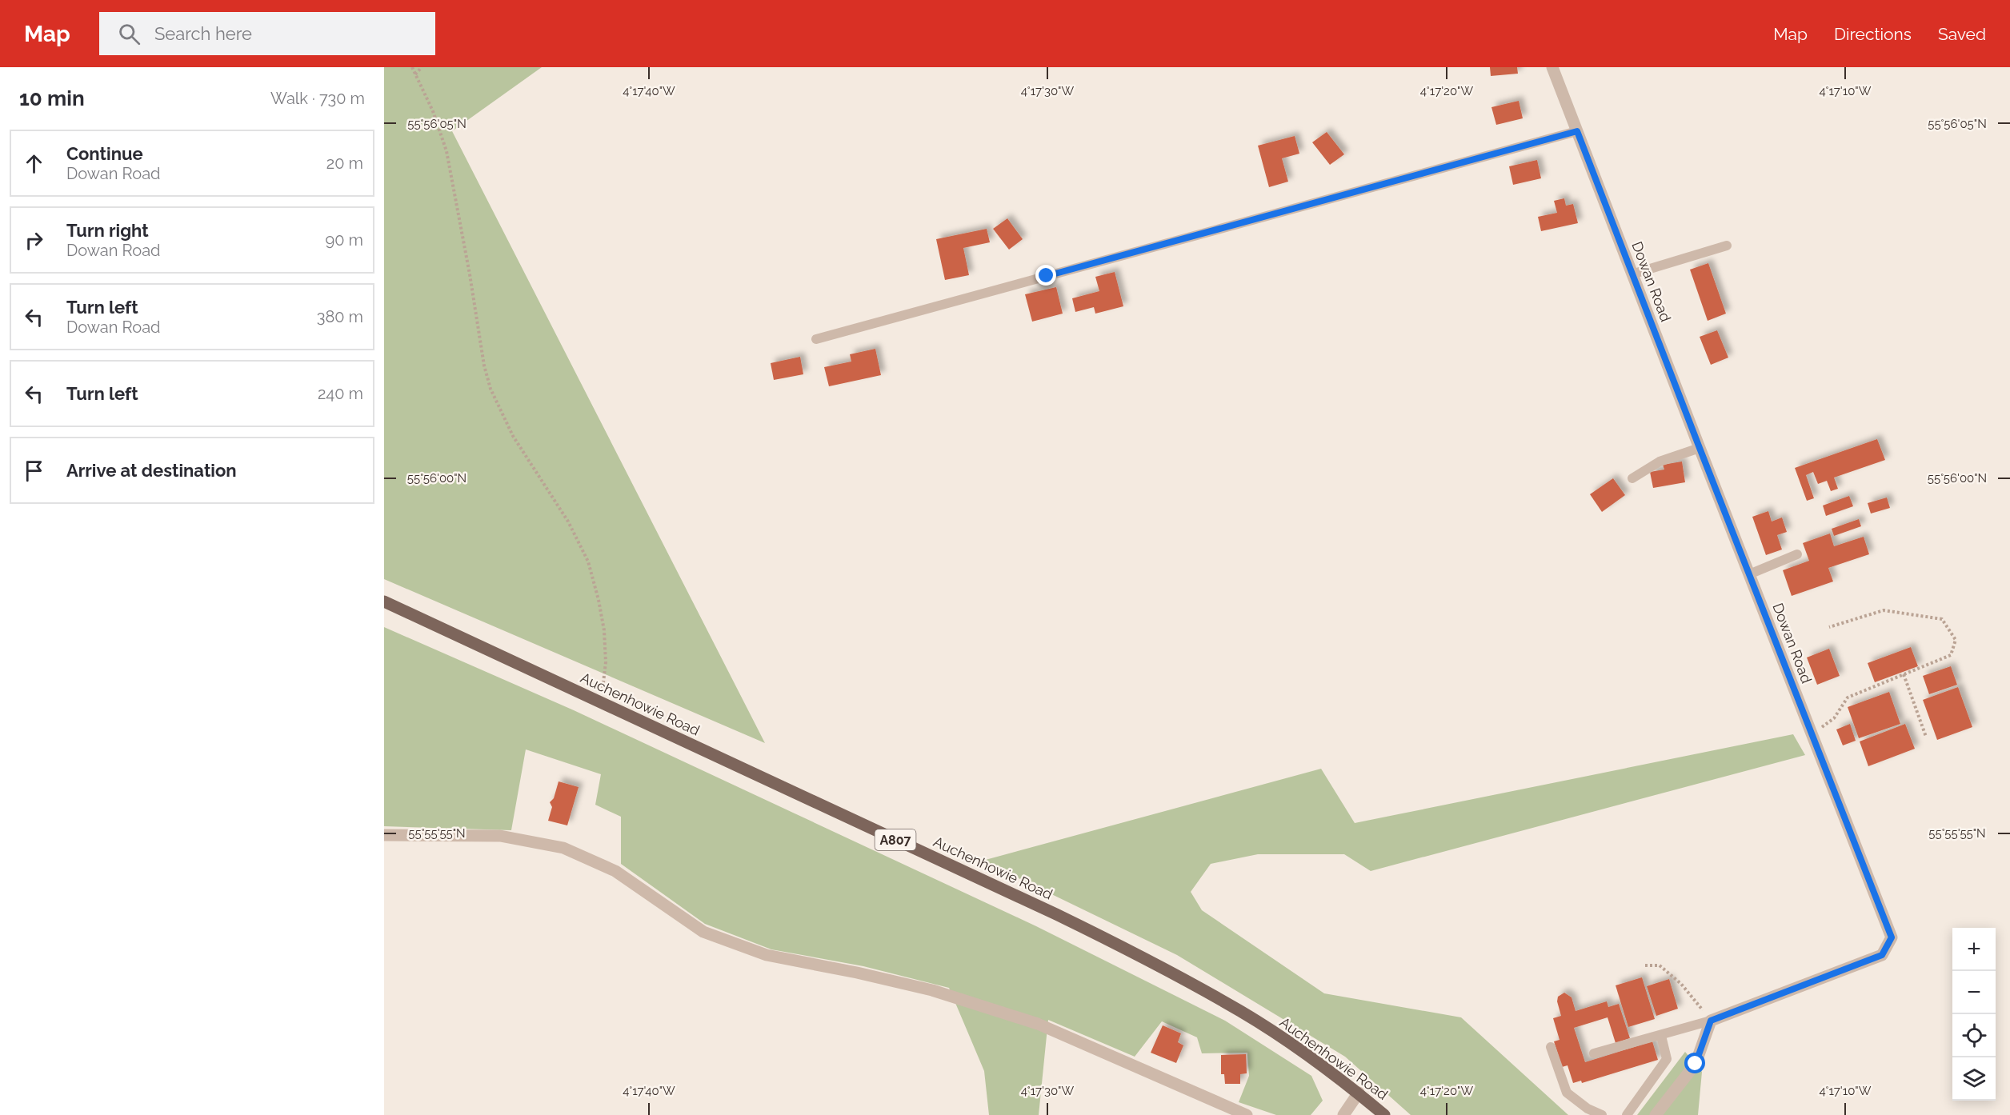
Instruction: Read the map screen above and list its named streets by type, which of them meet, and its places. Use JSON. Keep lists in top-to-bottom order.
{
  "streets": {
    "main road": ["Auchenhowie Road", "A807"],
    "street": ["Dowan Road"]
  },
  "page": {
    "header": "Map",
    "search": "Search here",
    "nav": ["Map", "Directions", "Saved"],
    "heading": ["10 min", "Walk · 730 m"],
    "list": [
      ["Continue", "Dowan Road", "20 m"],
      ["Turn right", "Dowan Road", "90 m"],
      ["Turn left", "Dowan Road", "380 m"],
      ["Turn left", "240 m"],
      "Arrive at destination"
    ],
    "map_buttons": ["+", "−"]
  },
  "coordinates": [
    "4°17'40\"W",
    "4°17'30\"W",
    "4°17'20\"W",
    "4°17'10\"W",
    "55°56'05\"N",
    "55°56'00\"N",
    "55°55'55\"N"
  ]
}
